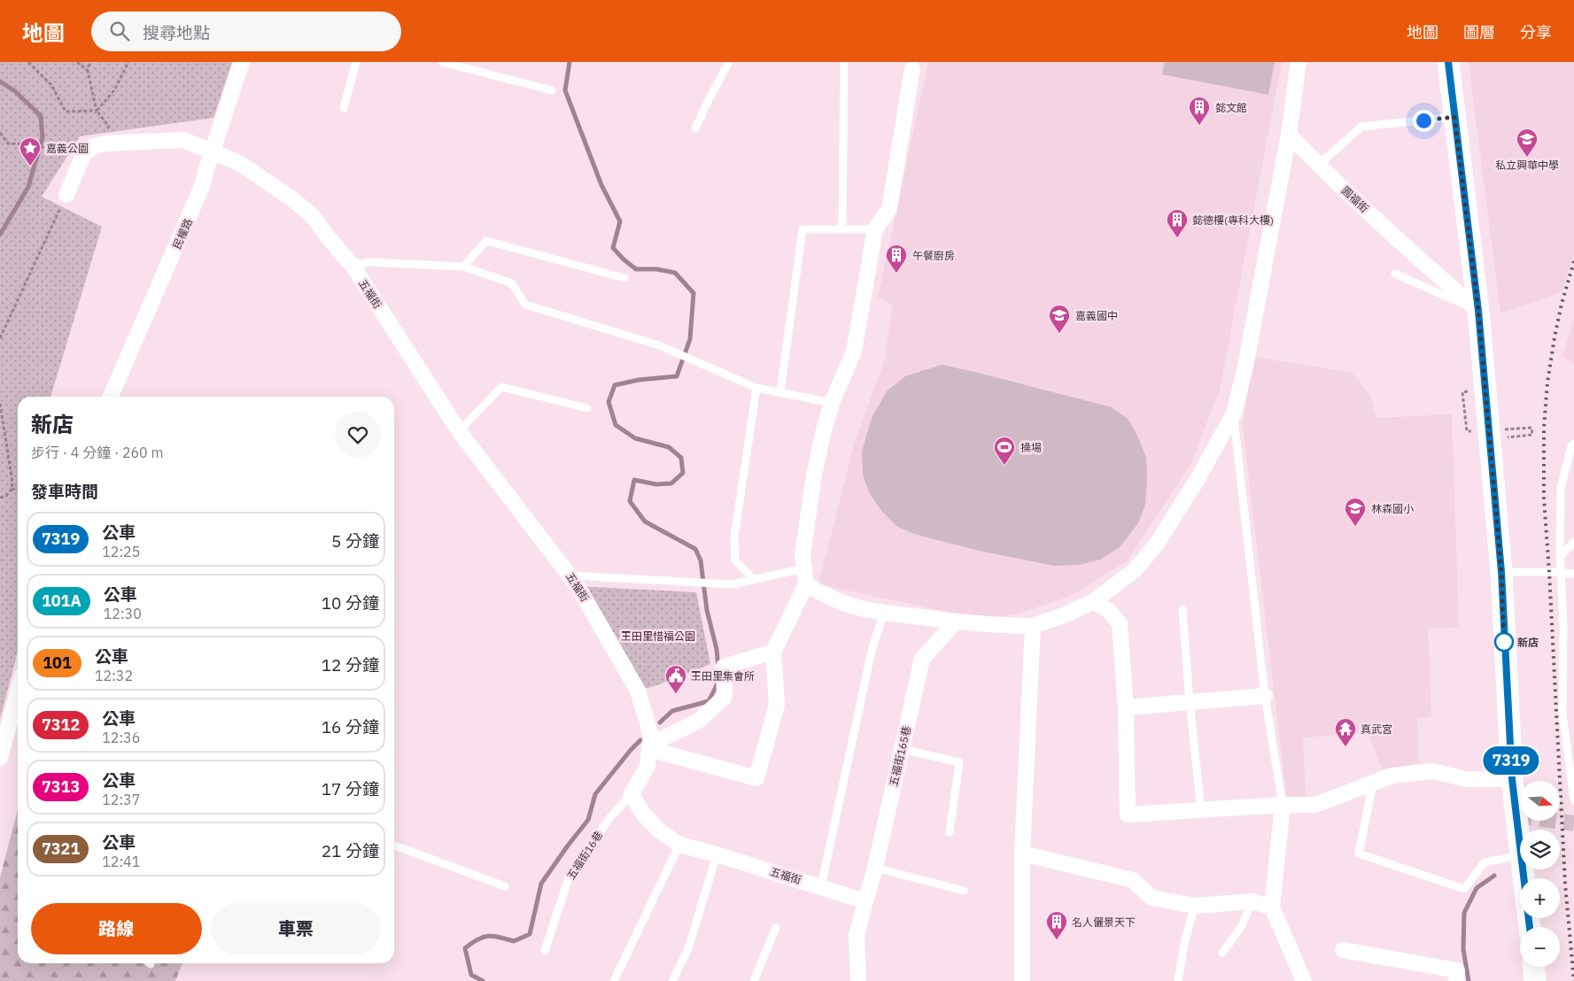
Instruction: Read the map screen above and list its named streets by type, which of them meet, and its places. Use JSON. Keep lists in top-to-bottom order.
{
  "streets": {
    "street": [
      "圓福街",
      "民權路",
      "五福街",
      "五福街165巷"
    ],
    "lane": ["五福街16巷"]
  },
  "crossings": [
    ["民權路", "五福街"],
    ["五福街", "五福街165巷"],
    ["五福街", "五福街16巷"]
  ],
  "parks": ["王田里惜福公園"],
  "places": {
    "building": [
      "懿文館",
      "懿德樓(專科大樓)",
      "午餐廚房",
      "名人儷景天下"
    ],
    "school or university": ["私立興華中學", "嘉義國中", "林森國小"],
    "place": ["嘉義公園"],
    "sports": ["操場"],
    "other": ["新店"],
    "public building": ["王田里集會所"],
    "temple": ["真武宮"]
  },
  "lines": ["bus line 7319"],
  "north": "right",
  "page": {
    "header": "地圖",
    "search": "搜尋地點",
    "nav": ["地圖", "圖層", "分享"],
    "on_map": "7319",
    "heading": [
      ["新店", "步行 · 4 分鐘 · 260 m"],
      "發車時間"
    ],
    "list": [
      {
        "mark": "7319",
        "name": "公車",
        "note": "12:25",
        "value": "5 分鐘"
      },
      {
        "mark": "101A",
        "name": "公車",
        "note": "12:30",
        "value": "10 分鐘"
      },
      {
        "mark": "101",
        "name": "公車",
        "note": "12:32",
        "value": "12 分鐘"
      },
      {
        "mark": "7312",
        "name": "公車",
        "note": "12:36",
        "value": "16 分鐘"
      },
      {
        "mark": "7313",
        "name": "公車",
        "note": "12:37",
        "value": "17 分鐘"
      },
      {
        "mark": "7321",
        "name": "公車",
        "note": "12:41",
        "value": "21 分鐘"
      }
    ],
    "map_buttons": ["+", "−"],
    "buttons": ["路線", "車票"]
  }
}
